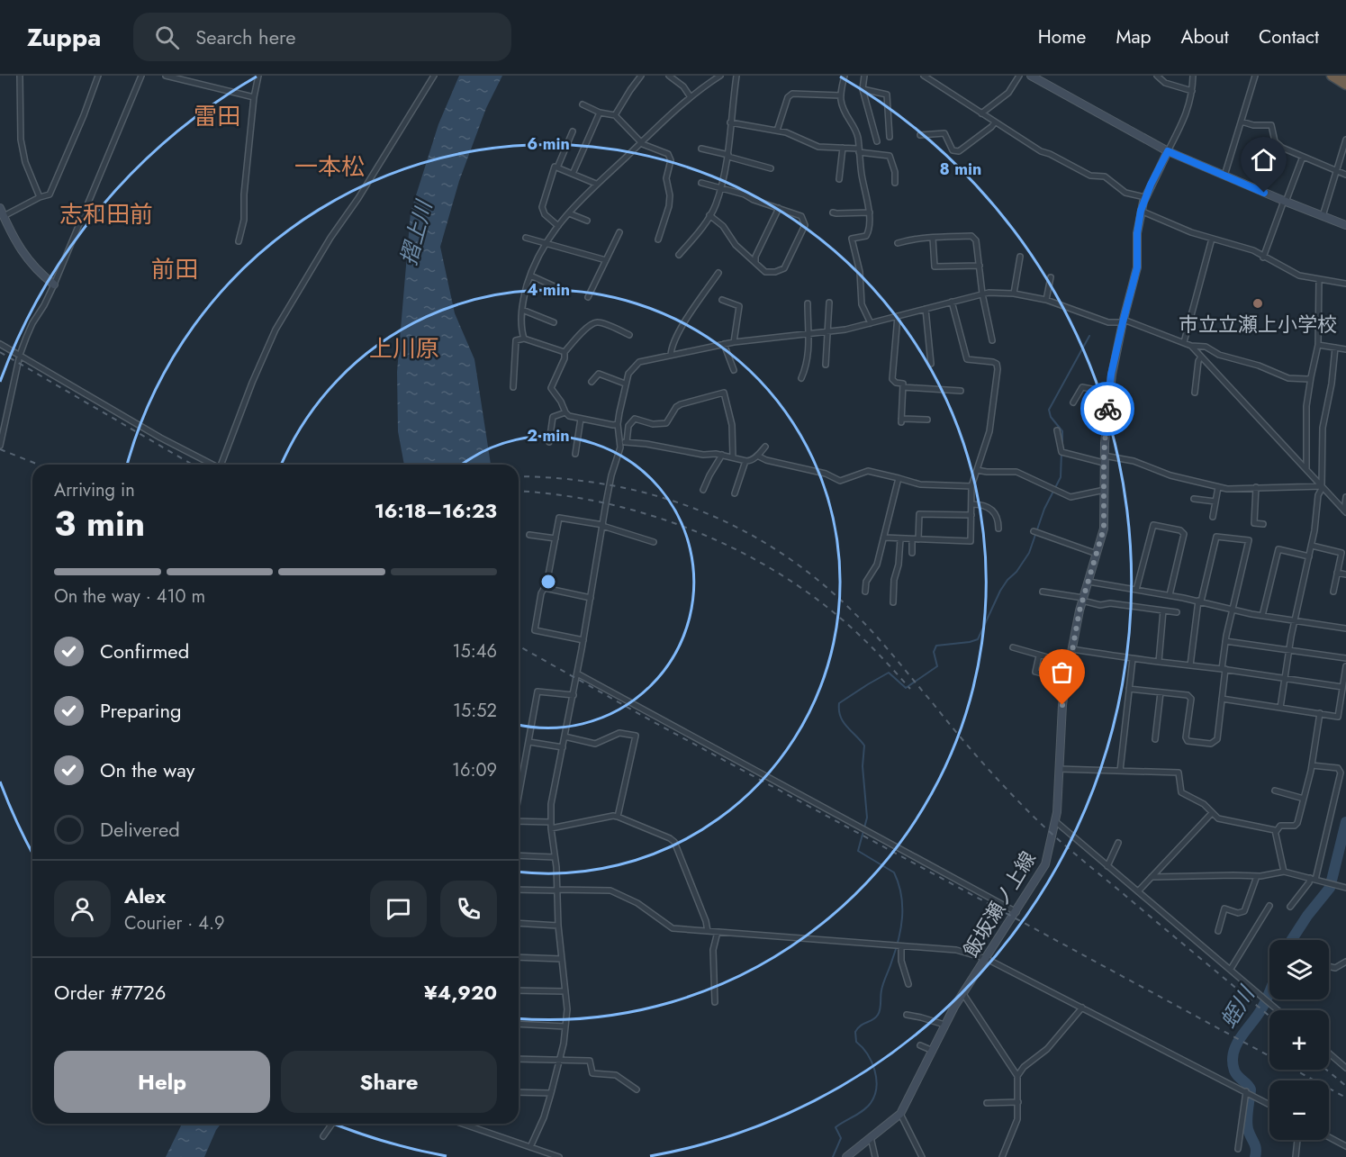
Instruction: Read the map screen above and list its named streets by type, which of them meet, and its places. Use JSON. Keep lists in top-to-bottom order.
{
  "streets": {
    "main road": ["飯坂瀬ノ上線"]
  },
  "districts": [
    "雷田",
    "一本松",
    "志和田前",
    "前田",
    "上川原"
  ],
  "water": ["摺上川", "蛭川"],
  "places": ["市立立瀬上小学校"],
  "page": {
    "header": "Zuppa",
    "search": "Search here",
    "nav": [
      "Home",
      "Map",
      "About",
      "Contact"
    ],
    "heading": ["3 min", "Arriving in", "16:18–16:23"],
    "panel": [
      "Alex",
      "Courier · 4.9",
      "Order #7726",
      "¥4,920"
    ],
    "bar": "On the way · 410 m",
    "list": [
      ["Confirmed", "15:46"],
      ["Preparing", "15:52"],
      ["On the way", "16:09"],
      "Delivered"
    ],
    "map_buttons": ["+", "−"],
    "buttons": ["Help", "Share"]
  },
  "rings": [
    "6 min",
    "8 min",
    "4 min",
    "2 min"
  ]
}
